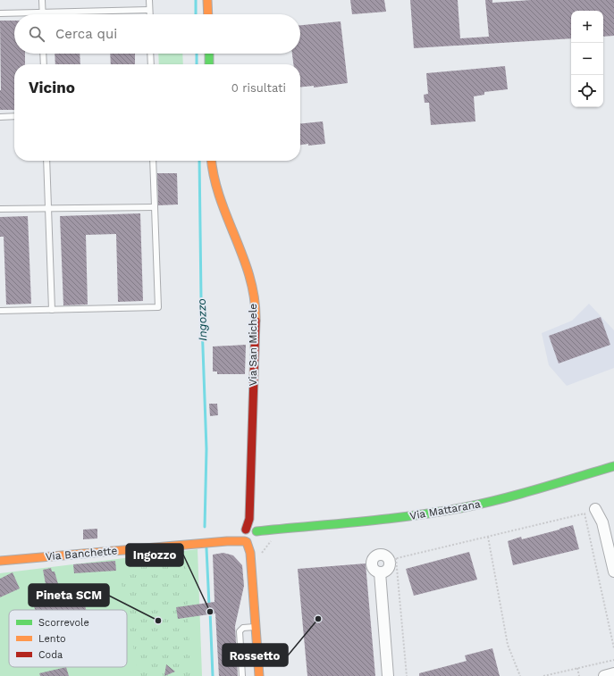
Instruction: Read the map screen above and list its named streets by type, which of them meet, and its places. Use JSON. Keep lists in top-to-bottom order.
{
  "streets": {
    "street": ["Via San Michele", "Via Mattarana", "Via Banchette"]
  },
  "crossings": [
    ["Via San Michele", "Via Mattarana"],
    ["Via San Michele", "Via Banchette"],
    ["Via Mattarana", "Via Banchette"]
  ],
  "water": ["Ingozzo"],
  "places": ["Ingozzo", "Rossetto", "Pineta SCM"],
  "legend": ["Scorrevole", "Lento", "Coda"],
  "page": {
    "map_buttons": ["+", "−"],
    "search": "Cerca qui",
    "heading": ["Vicino", "0 risultati"]
  }
}
